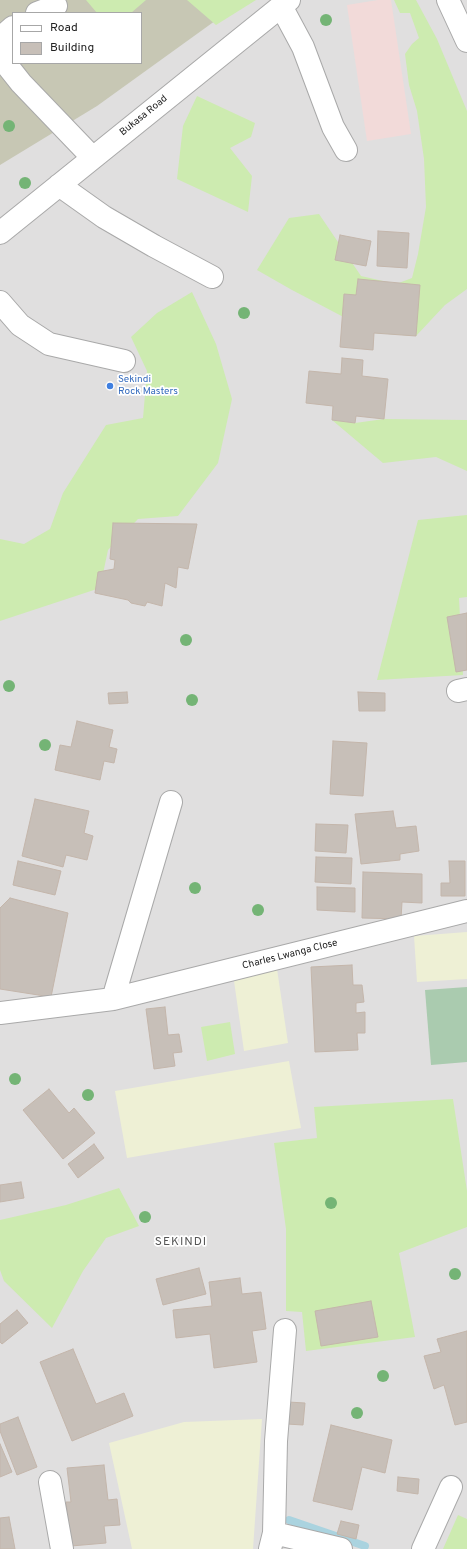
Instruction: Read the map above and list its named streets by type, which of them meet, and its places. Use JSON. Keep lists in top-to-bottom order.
{
  "streets": {
    "street": ["Bukasa Road", "Charles Lwanga Close"]
  },
  "districts": ["SEKINDI"],
  "places": ["Sekindi Rock Masters"],
  "legend": ["Road", "Building"]
}
